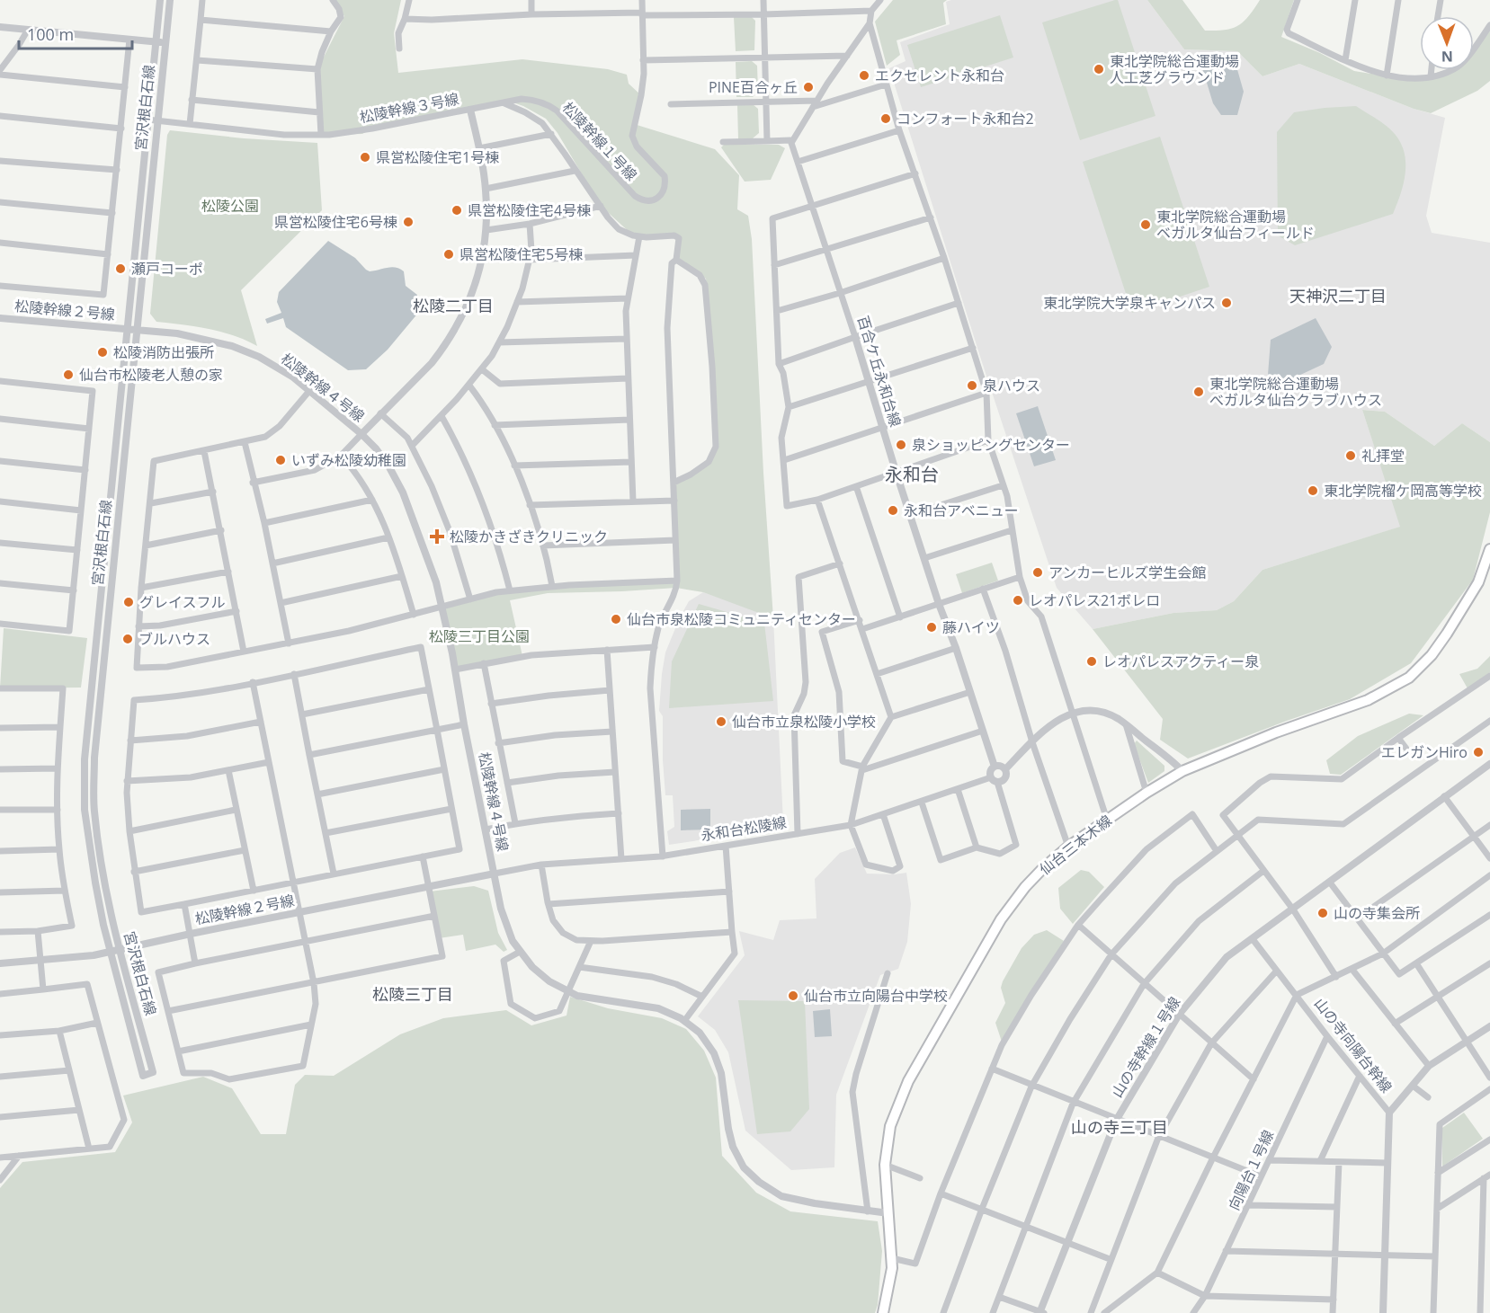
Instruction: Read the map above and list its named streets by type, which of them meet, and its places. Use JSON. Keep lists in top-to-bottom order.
{
  "streets": {
    "main road": ["仙台三本木線"],
    "street": [
      "宮沢根白石線",
      "松陵幹線３号線",
      "松陵幹線１号線",
      "松陵幹線２号線",
      "百合ケ丘永和台線",
      "松陵幹線４号線",
      "永和台松陵線",
      "山の寺向陽台幹線",
      "山の寺幹線１号線",
      "向陽台１号線"
    ]
  },
  "crossings": [
    ["宮沢根白石線", "松陵幹線３号線"],
    ["宮沢根白石線", "松陵幹線２号線"],
    ["宮沢根白石線", "松陵幹線４号線"],
    ["松陵幹線３号線", "松陵幹線１号線"],
    ["松陵幹線３号線", "松陵幹線４号線"],
    ["松陵幹線２号線", "松陵幹線４号線"],
    ["松陵幹線２号線", "永和台松陵線"],
    ["百合ケ丘永和台線", "永和台松陵線"],
    ["松陵幹線４号線", "永和台松陵線"],
    ["松陵幹線４号線", "仙台三本木線"],
    ["山の寺向陽台幹線", "山の寺幹線１号線"],
    ["山の寺向陽台幹線", "向陽台１号線"]
  ],
  "districts": [
    "天神沢二丁目",
    "松陵二丁目",
    "永和台",
    "松陵三丁目",
    "山の寺三丁目"
  ],
  "parks": ["松陵公園", "松陵三丁目公園"],
  "places": {
    "other": [
      "東北学院総合運動場 人工芝グラウンド",
      "エクセレント永和台",
      "PINE百合ヶ丘",
      "コンフォート永和台2",
      "県営松陵住宅1号棟",
      "県営松陵住宅4号棟",
      "県営松陵住宅6号棟",
      "東北学院総合運動場 ベガルタ仙台フィールド",
      "県営松陵住宅5号棟",
      "瀬戸コーポ",
      "東北学院大学泉キャンパス",
      "松陵消防出張所",
      "仙台市松陵老人憩の家",
      "泉ハウス",
      "東北学院総合運動場 べガルタ仙台クラブハウス",
      "泉ショッピングセンター",
      "礼拝堂",
      "いずみ松陵幼稚園",
      "東北学院榴ケ岡高等学校",
      "永和台アベニュー",
      "アンカーヒルズ学生会館",
      "レオパレス21ボレロ",
      "グレイスフル",
      "仙台市泉松陵コミュニティセンター",
      "藤ハイツ",
      "ブルハウス",
      "レオパレスアクティー泉",
      "仙台市立泉松陵小学校",
      "エレガンHiro",
      "山の寺集会所",
      "仙台市立向陽台中学校"
    ],
    "health": ["松陵かきざきクリニック"]
  },
  "scale_bar": "100 m",
  "north": "bottom"
}
